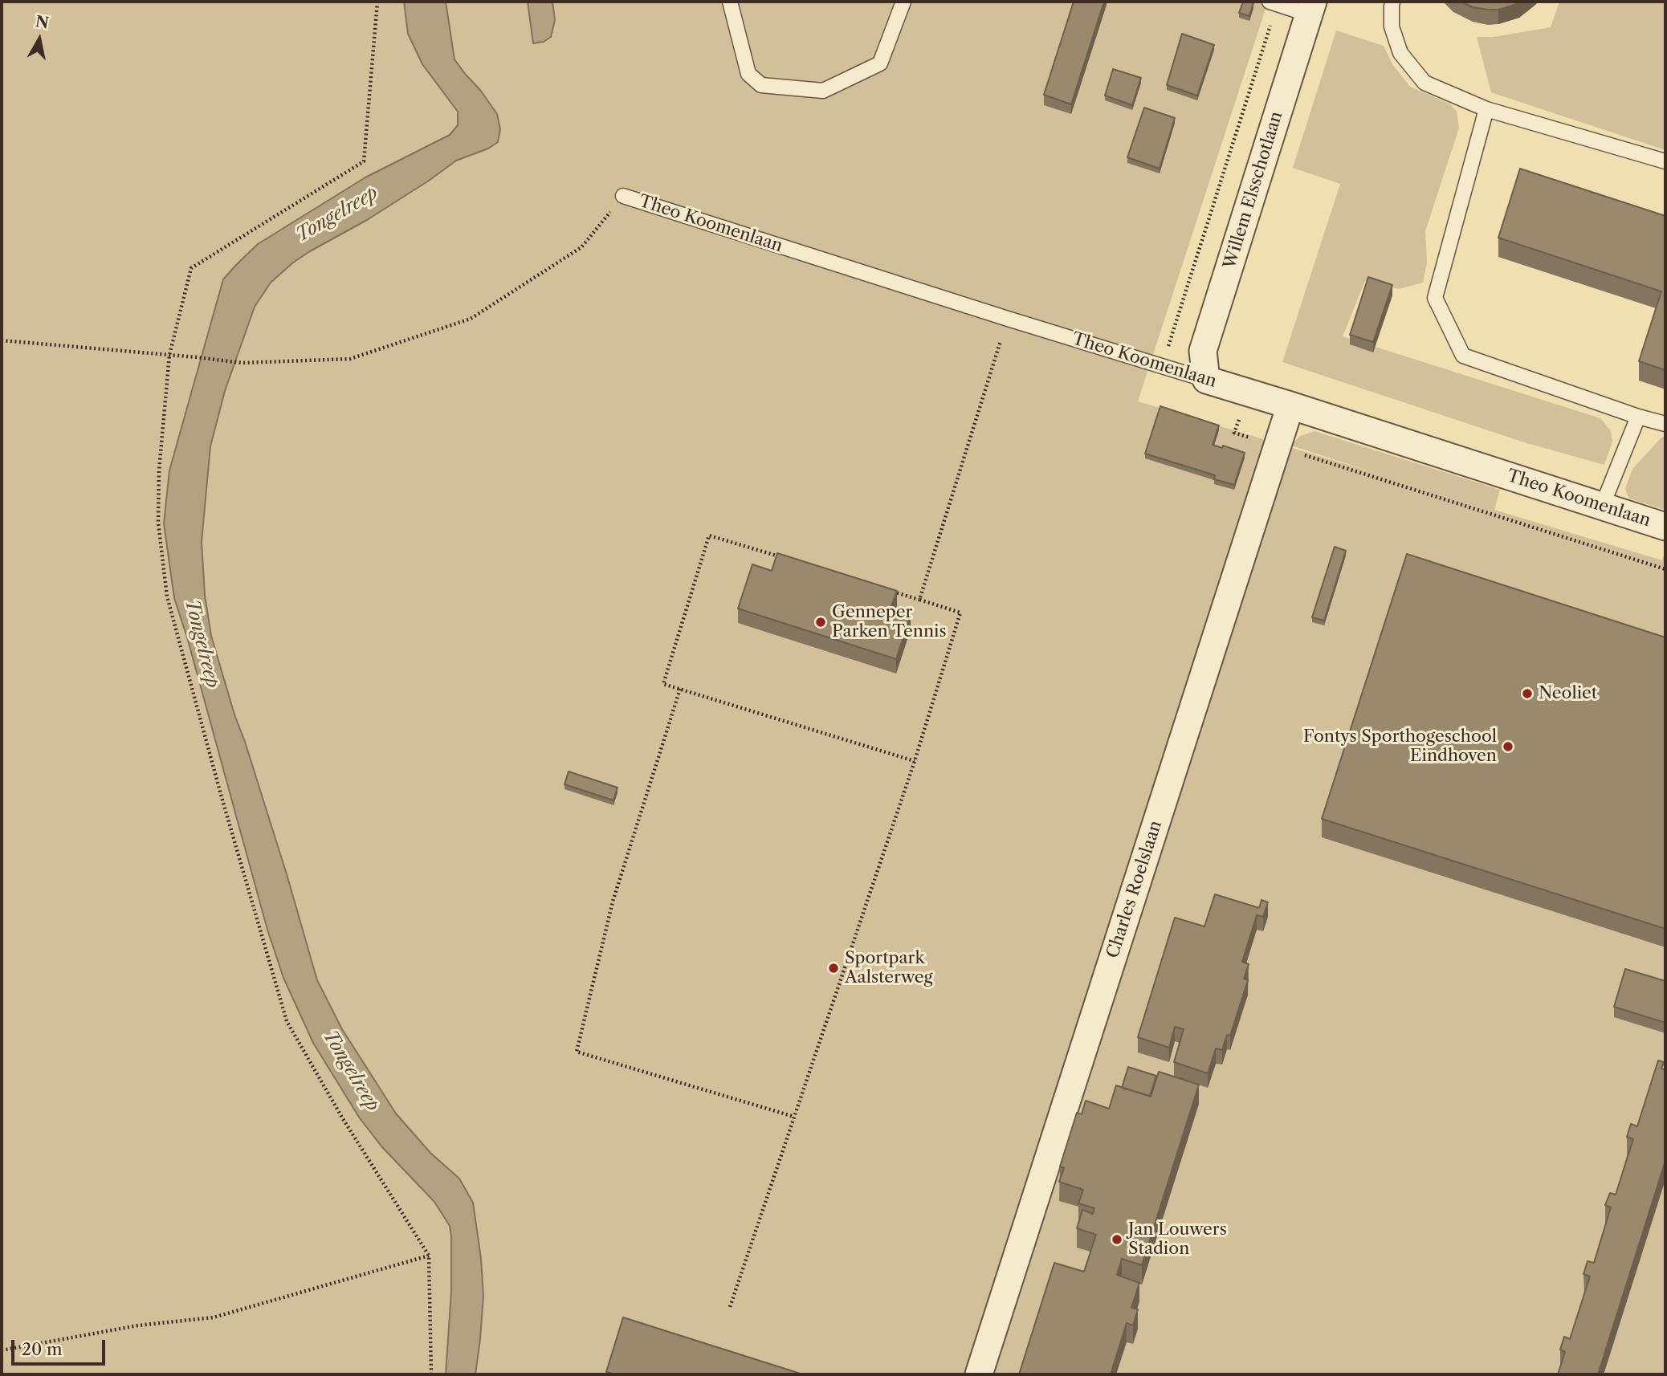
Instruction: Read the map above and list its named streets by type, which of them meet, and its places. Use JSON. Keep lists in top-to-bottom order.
{
  "streets": {
    "street": ["Willem Elsschotlaan", "Theo Koomenlaan", "Charles Roelslaan"]
  },
  "crossings": [
    ["Willem Elsschotlaan", "Theo Koomenlaan"],
    ["Theo Koomenlaan", "Charles Roelslaan"]
  ],
  "water": ["Tongelreep"],
  "places": [
    "Genneper Parken Tennis",
    "Neoliet",
    "Fontys Sporthogeschool Eindhoven",
    "Sportpark Aalsterweg",
    "Jan Louwers Stadion"
  ],
  "scale_bar": "20 m",
  "north": "top"
}
